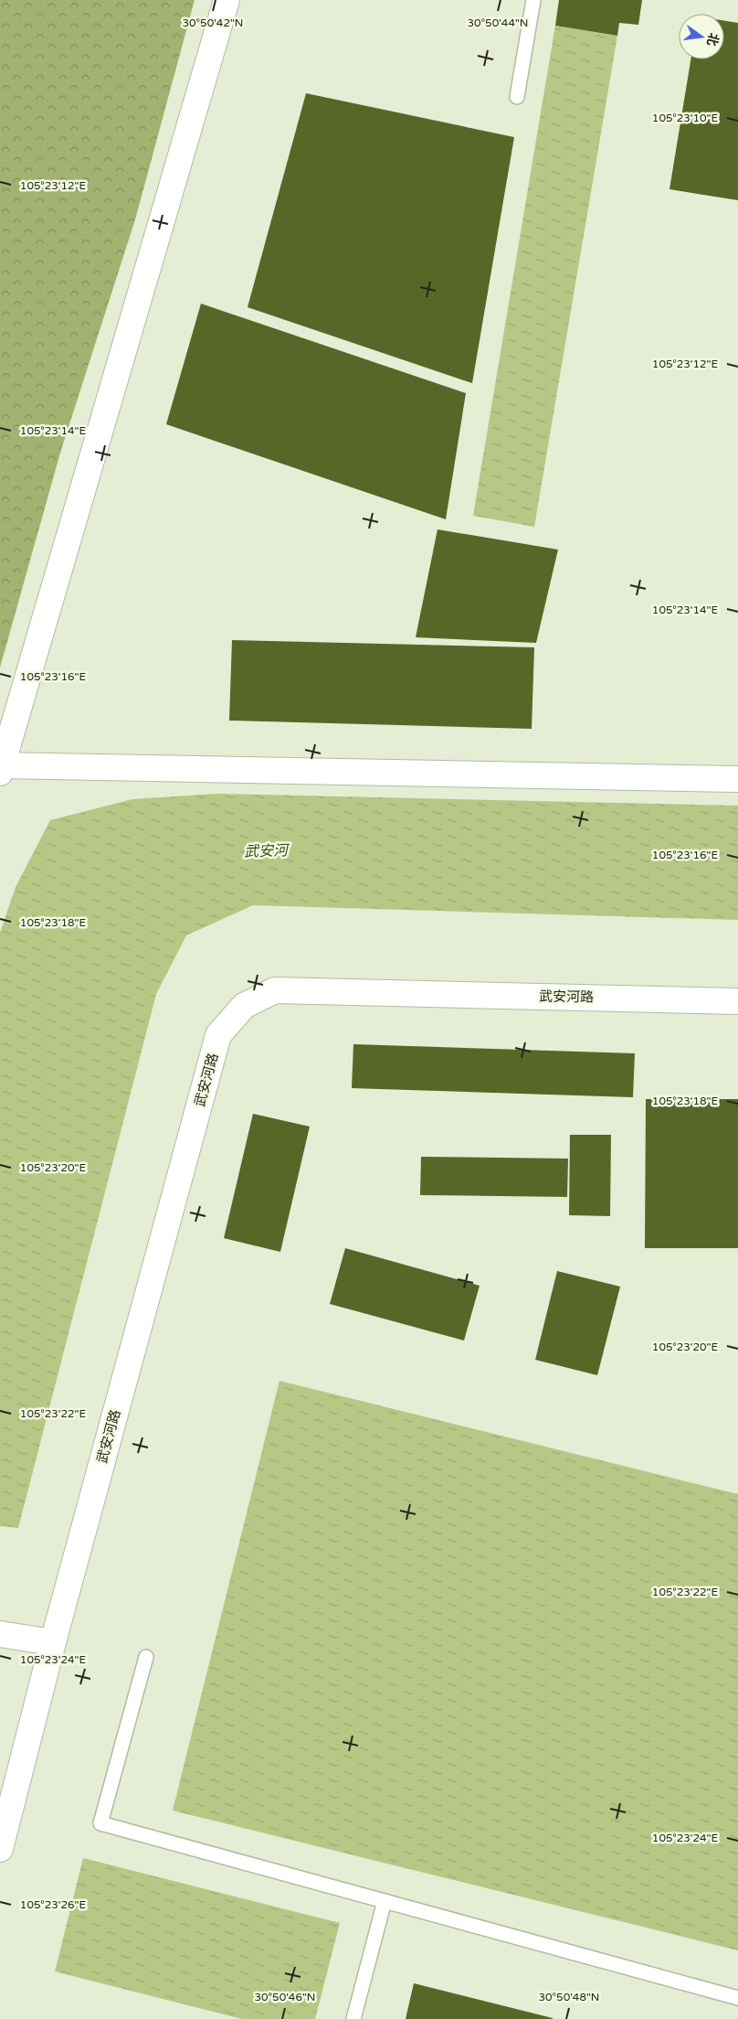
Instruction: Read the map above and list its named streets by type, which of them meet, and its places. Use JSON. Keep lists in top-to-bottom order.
{
  "streets": {
    "main road": ["武安河路"]
  },
  "water": ["武安河"],
  "north": "right",
  "coordinates": [
    "30°50'42\"N",
    "30°50'44\"N",
    "105°23'10\"E",
    "105°23'12\"E",
    "105°23'14\"E",
    "105°23'16\"E",
    "105°23'18\"E",
    "105°23'20\"E",
    "105°23'22\"E",
    "105°23'24\"E",
    "105°23'26\"E",
    "30°50'46\"N",
    "30°50'48\"N"
  ]
}
